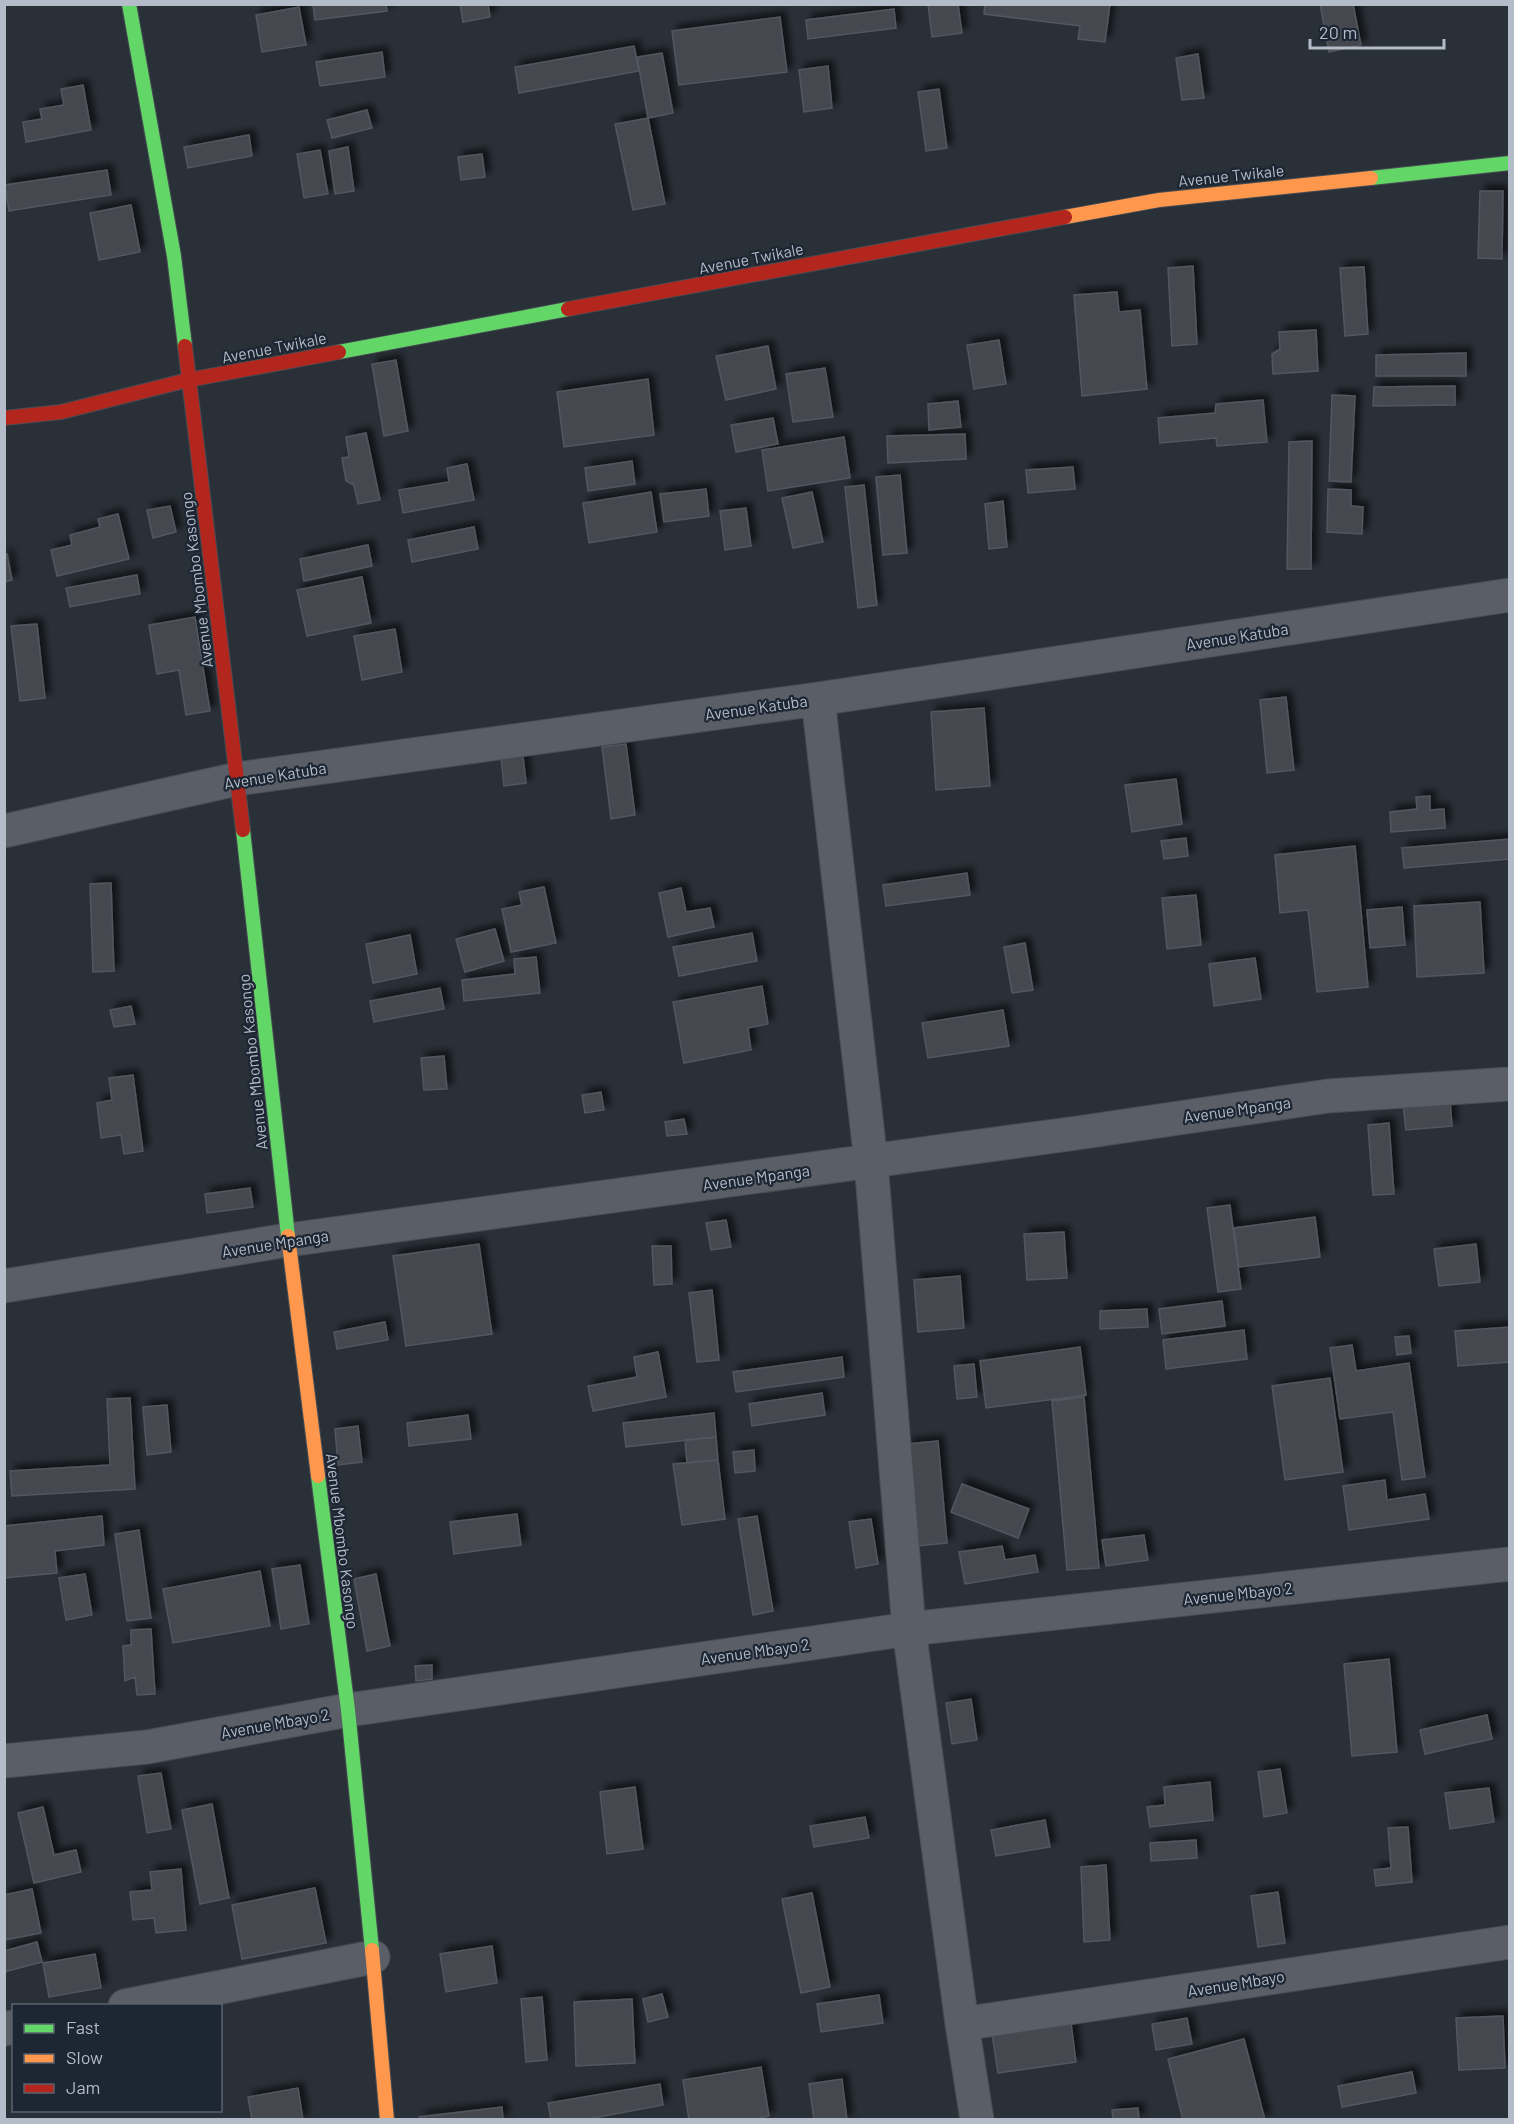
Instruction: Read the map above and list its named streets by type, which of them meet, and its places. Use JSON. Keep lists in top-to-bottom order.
{
  "streets": {
    "street": [
      "Avenue Twikale",
      "Avenue Mbombo Kasongo",
      "Avenue Katuba",
      "Avenue Mpanga",
      "Avenue Mbayo 2",
      "Avenue Mbayo"
    ]
  },
  "crossings": [
    ["Avenue Twikale", "Avenue Mbombo Kasongo"],
    ["Avenue Mbombo Kasongo", "Avenue Katuba"],
    ["Avenue Mbombo Kasongo", "Avenue Mpanga"],
    ["Avenue Mbombo Kasongo", "Avenue Mbayo 2"]
  ],
  "legend": ["Fast", "Slow", "Jam"],
  "scale_bar": "20 m"
}
